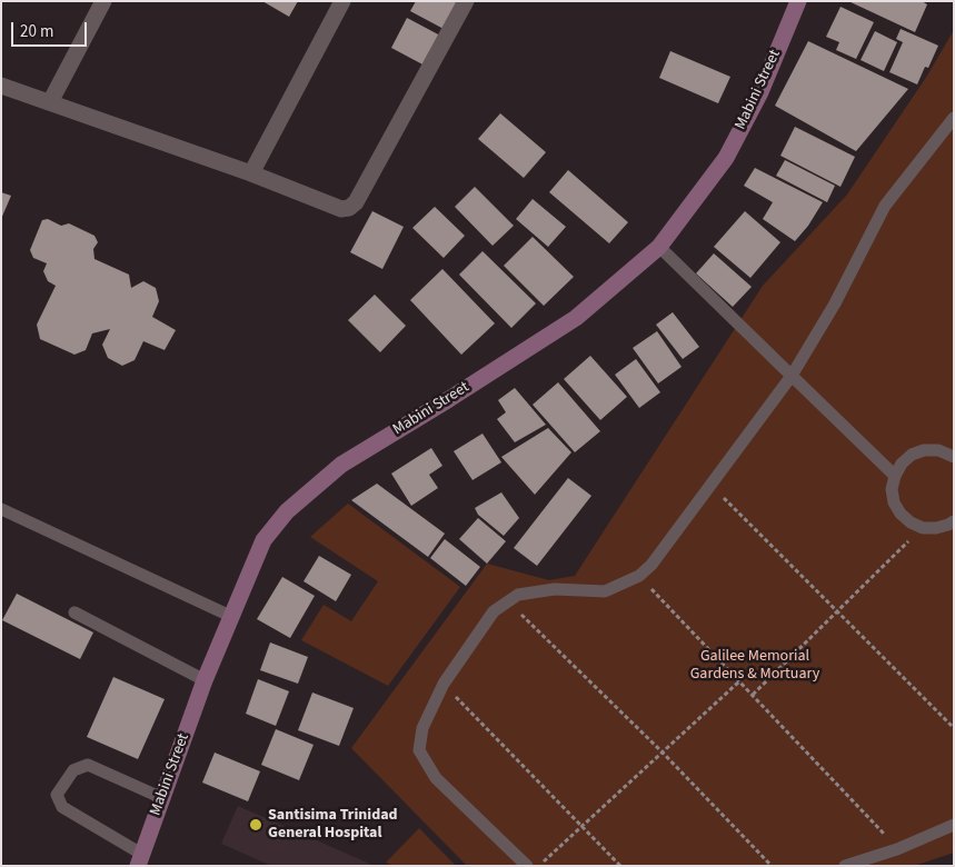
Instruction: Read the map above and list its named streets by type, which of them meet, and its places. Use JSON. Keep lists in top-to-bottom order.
{
  "streets": {
    "main road": ["Mabini Street"]
  },
  "parks": ["Galilee Memorial Gardens & Mortuary"],
  "places": ["Santisima Trinidad General Hospital"],
  "scale_bar": "20 m"
}
